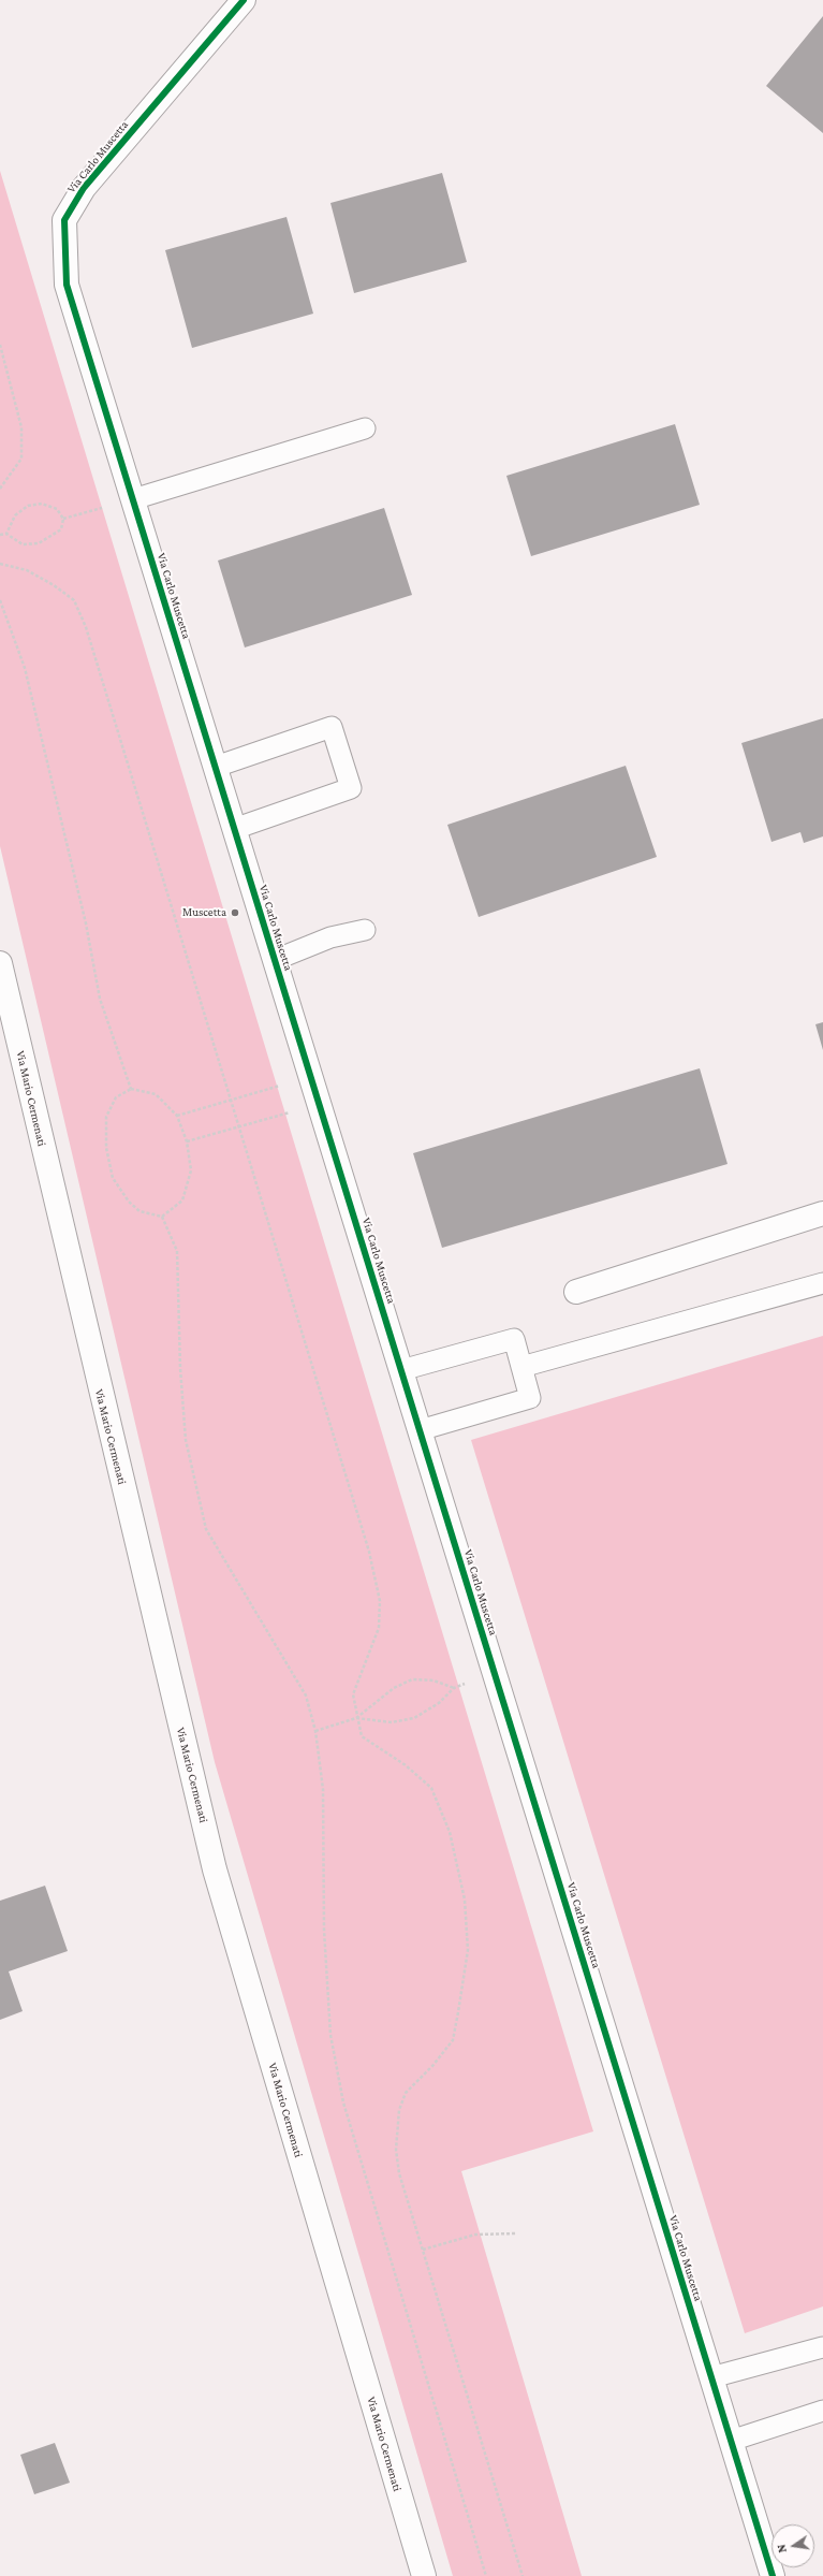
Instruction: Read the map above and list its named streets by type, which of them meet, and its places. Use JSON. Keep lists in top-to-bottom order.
{
  "streets": {
    "street": ["Via Carlo Muscetta", "Via Mario Cermenati"]
  },
  "places": ["Muscetta"],
  "north": "left"
}
